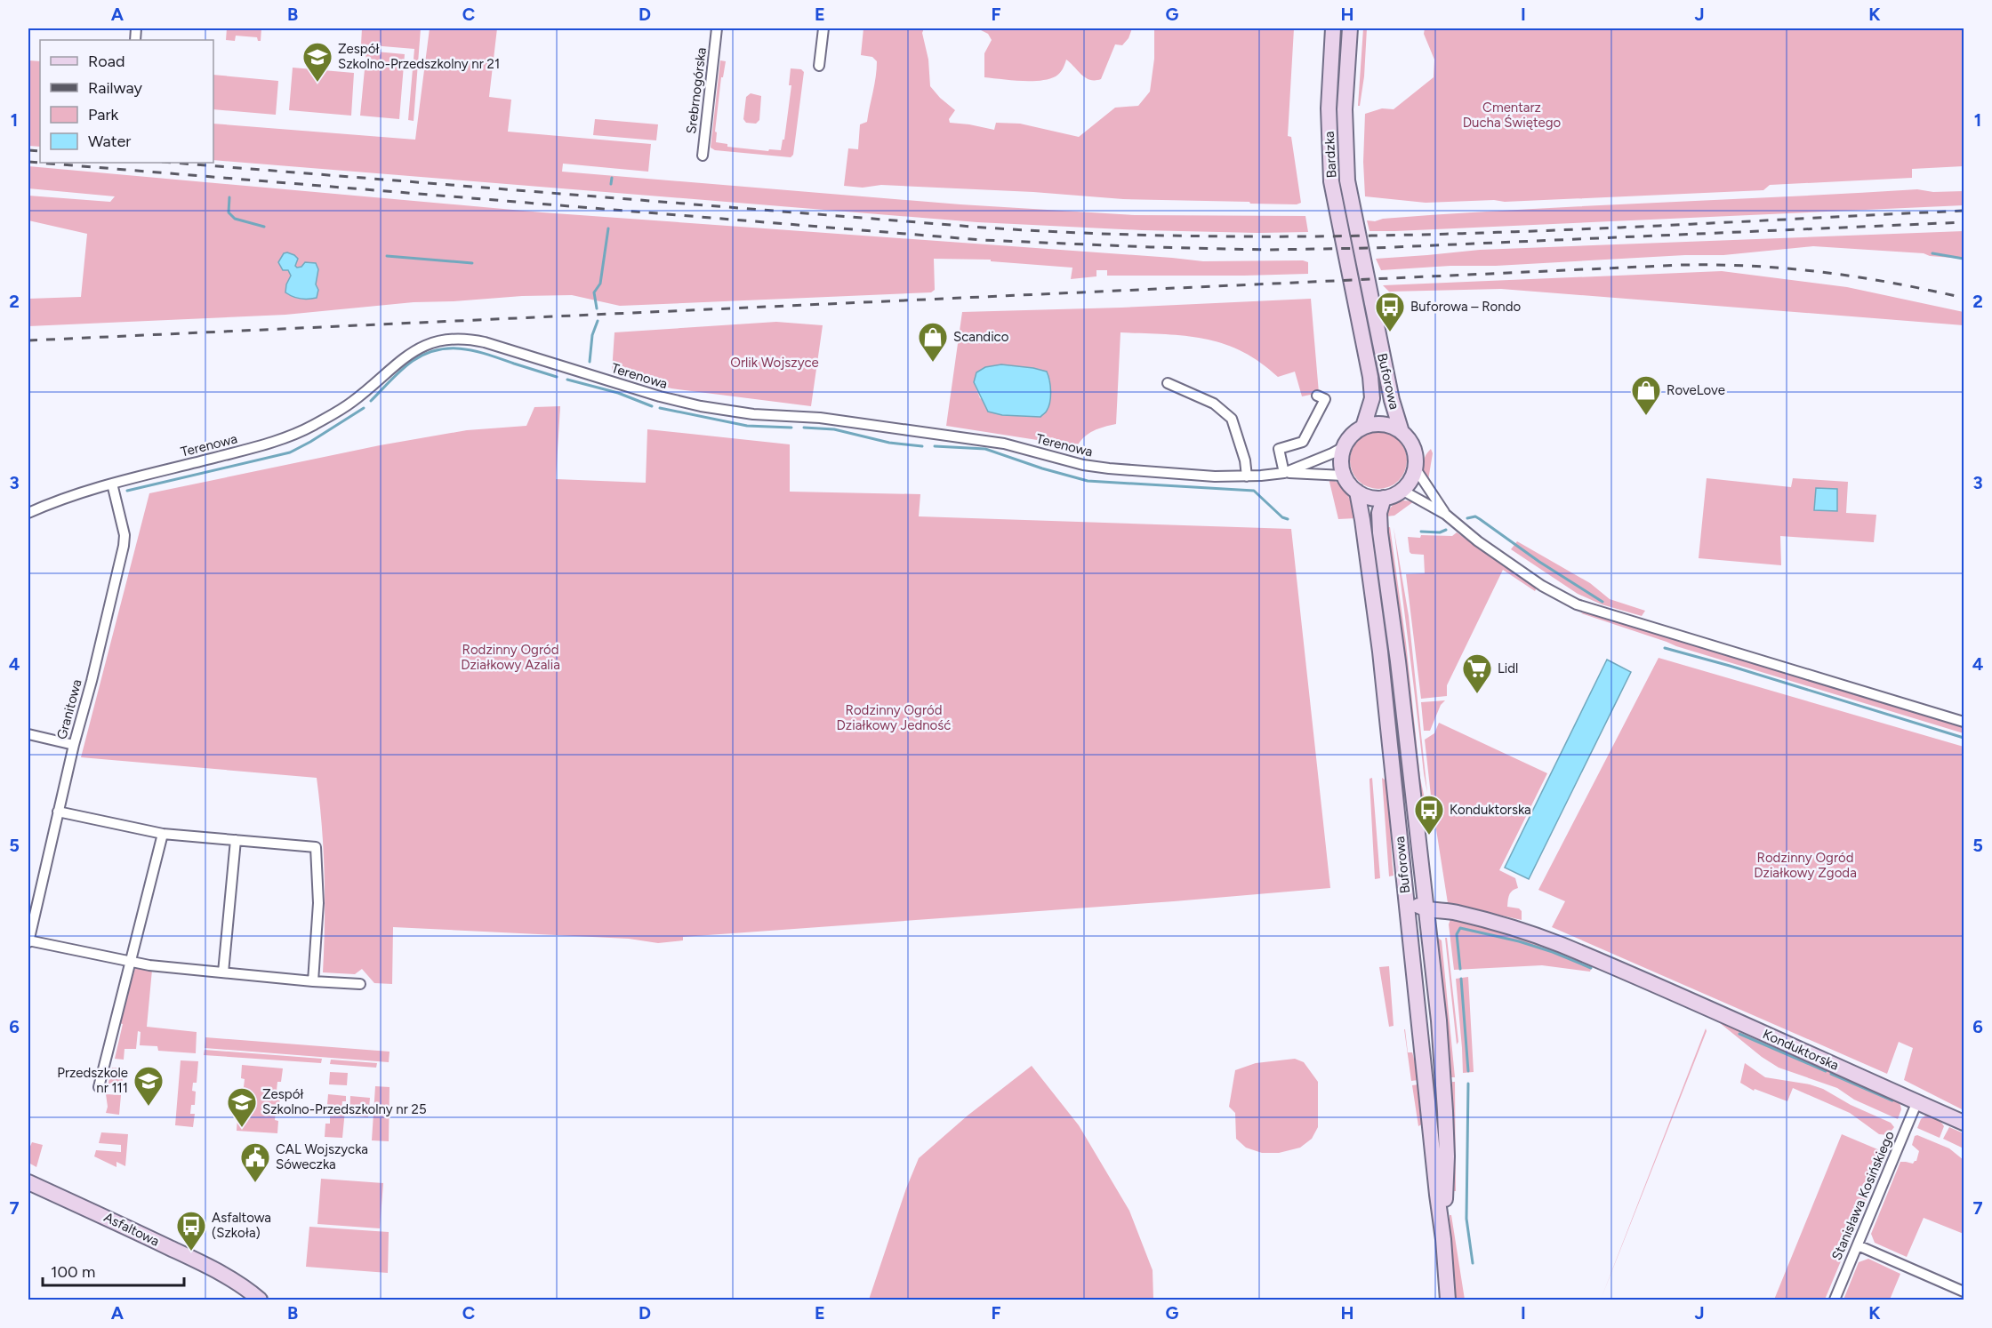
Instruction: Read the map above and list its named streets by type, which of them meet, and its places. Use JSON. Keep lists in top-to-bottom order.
{
  "streets": {
    "main road": [
      "Bardzka",
      "Buforowa",
      "Konduktorska",
      "Asfaltowa"
    ],
    "street": [
      "Srebrnogórska",
      "Terenowa",
      "Granitowa",
      "Stanisława Kosińskiego"
    ]
  },
  "crossings": [
    ["Bardzka", "Buforowa"],
    ["Terenowa", "Buforowa"],
    ["Terenowa", "Granitowa"],
    ["Buforowa", "Konduktorska"],
    ["Konduktorska", "Stanisława Kosińskiego"]
  ],
  "parks": [
    "Cmentarz Ducha Świętego",
    "Orlik Wojszyce",
    "Rodzinny Ogród Działkowy Azalia",
    "Rodzinny Ogród Działkowy Jedność",
    "Rodzinny Ogród Działkowy Zgoda"
  ],
  "places": {
    "school or university": ["Zespół Szkolno-Przedszkolny nr 21", "Przedszkole nr 111", "Zespół Szkolno-Przedszkolny nr 25"],
    "bus stop": ["Buforowa – Rondo", "Konduktorska", "Asfaltowa (Szkoła)"],
    "shop": ["Scandico", "RoveLove"],
    "supermarket": ["Lidl"],
    "public building": ["CAL Wojszycka Sóweczka"]
  },
  "legend": [
    "Road",
    "Railway",
    "Park",
    "Water"
  ],
  "scale_bar": "100 m",
  "grid": {
    "columns": [
      "A",
      "B",
      "C",
      "D",
      "E",
      "F",
      "G",
      "H",
      "I",
      "J",
      "K"
    ],
    "rows": [
      "1",
      "2",
      "3",
      "4",
      "5",
      "6",
      "7"
    ]
  }
}
